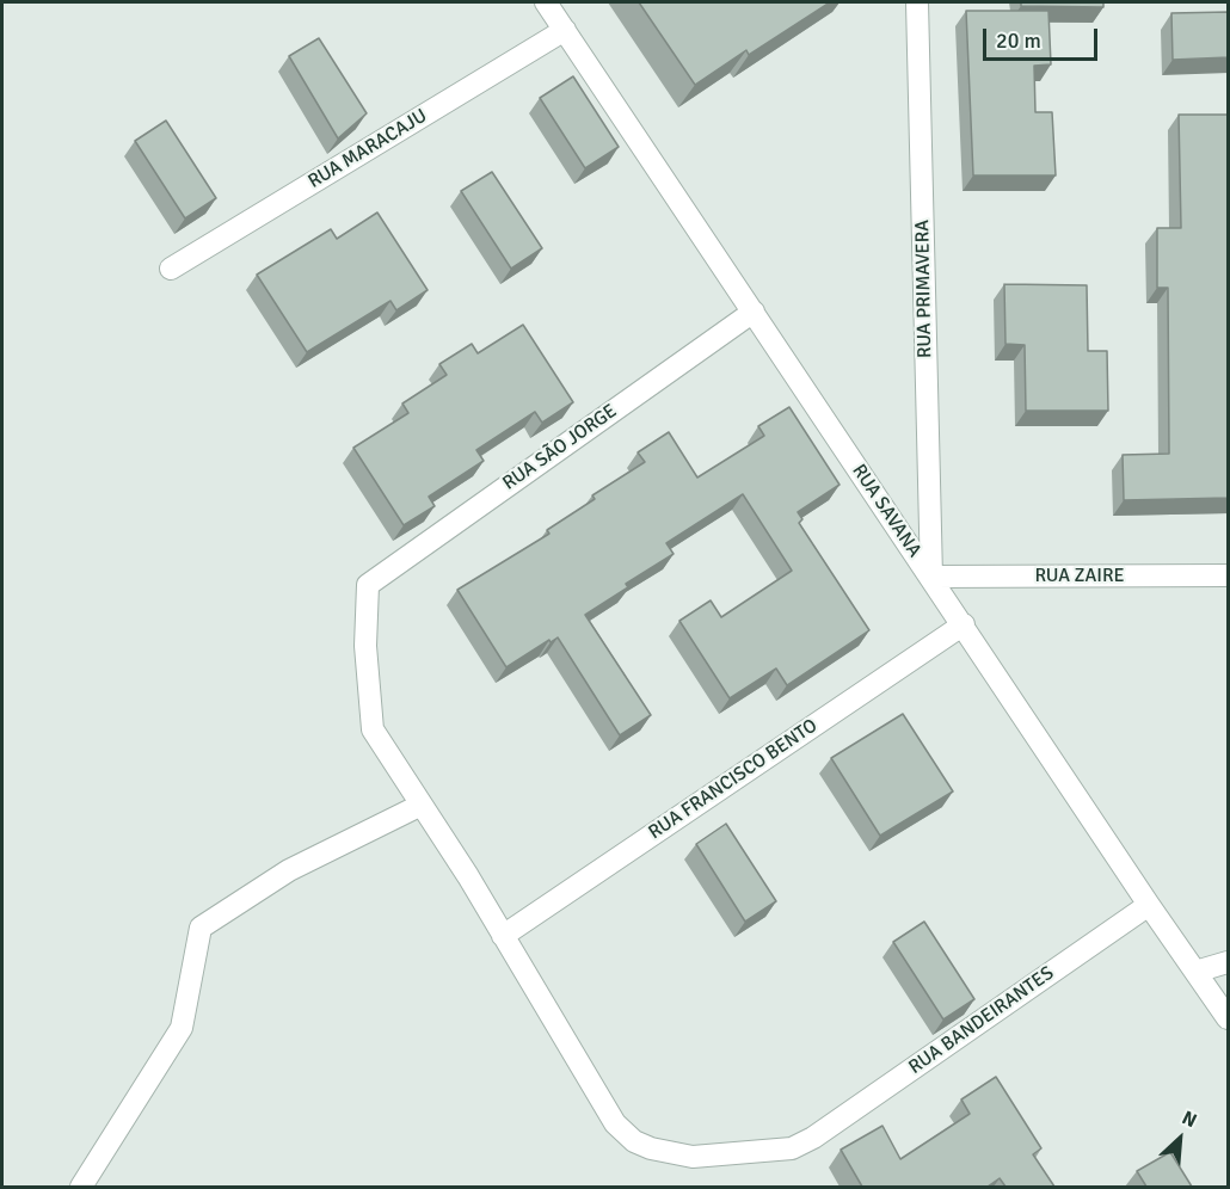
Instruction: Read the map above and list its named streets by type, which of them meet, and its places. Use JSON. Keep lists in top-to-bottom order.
{
  "streets": {
    "street": [
      "RUA MARACAJU",
      "RUA PRIMAVERA",
      "RUA SÃO JORGE",
      "RUA SAVANA",
      "RUA ZAIRE",
      "RUA FRANCISCO BENTO",
      "RUA BANDEIRANTES"
    ]
  },
  "crossings": [
    ["RUA MARACAJU", "RUA SAVANA"],
    ["RUA PRIMAVERA", "RUA SAVANA"],
    ["RUA PRIMAVERA", "RUA ZAIRE"],
    ["RUA SÃO JORGE", "RUA SAVANA"],
    ["RUA SÃO JORGE", "RUA BANDEIRANTES"],
    ["RUA SAVANA", "RUA ZAIRE"],
    ["RUA SAVANA", "RUA FRANCISCO BENTO"],
    ["RUA SAVANA", "RUA BANDEIRANTES"],
    ["RUA FRANCISCO BENTO", "RUA BANDEIRANTES"]
  ],
  "scale_bar": "20 m",
  "north": "top right"
}
